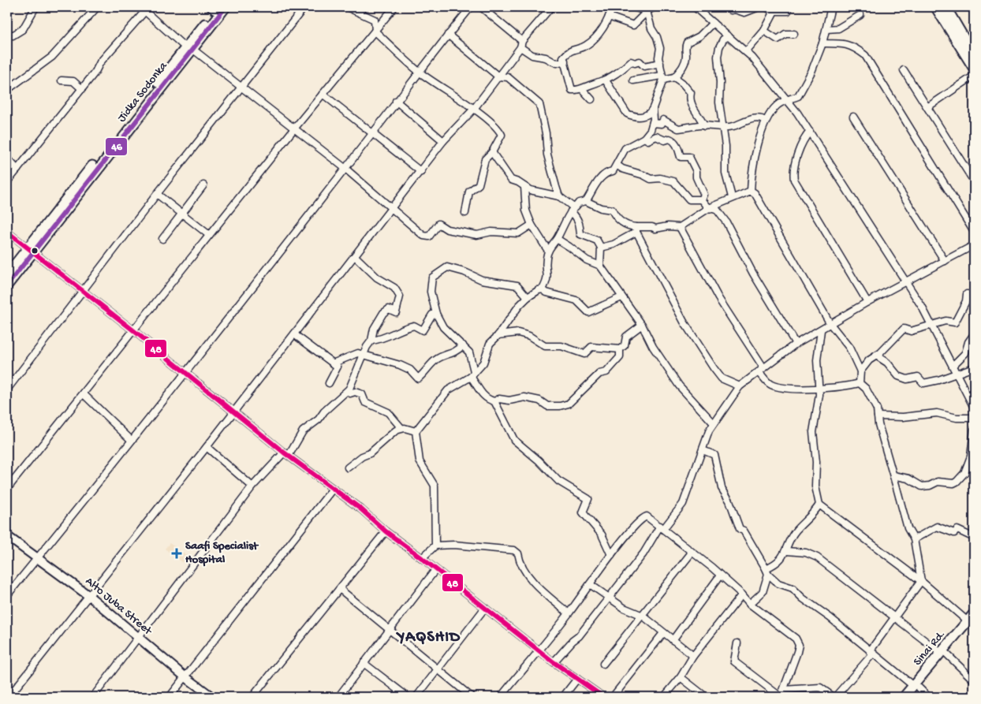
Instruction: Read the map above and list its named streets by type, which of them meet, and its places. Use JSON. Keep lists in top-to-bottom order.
{
  "streets": {
    "main road": ["Jidka Sodonka"],
    "street": ["Alto Juba Street"]
  },
  "districts": ["YAQSHID"],
  "places": {
    "health": ["Saafi Specialist Hospital"]
  },
  "lines": ["transit line 46", "transit line 48"]
}
